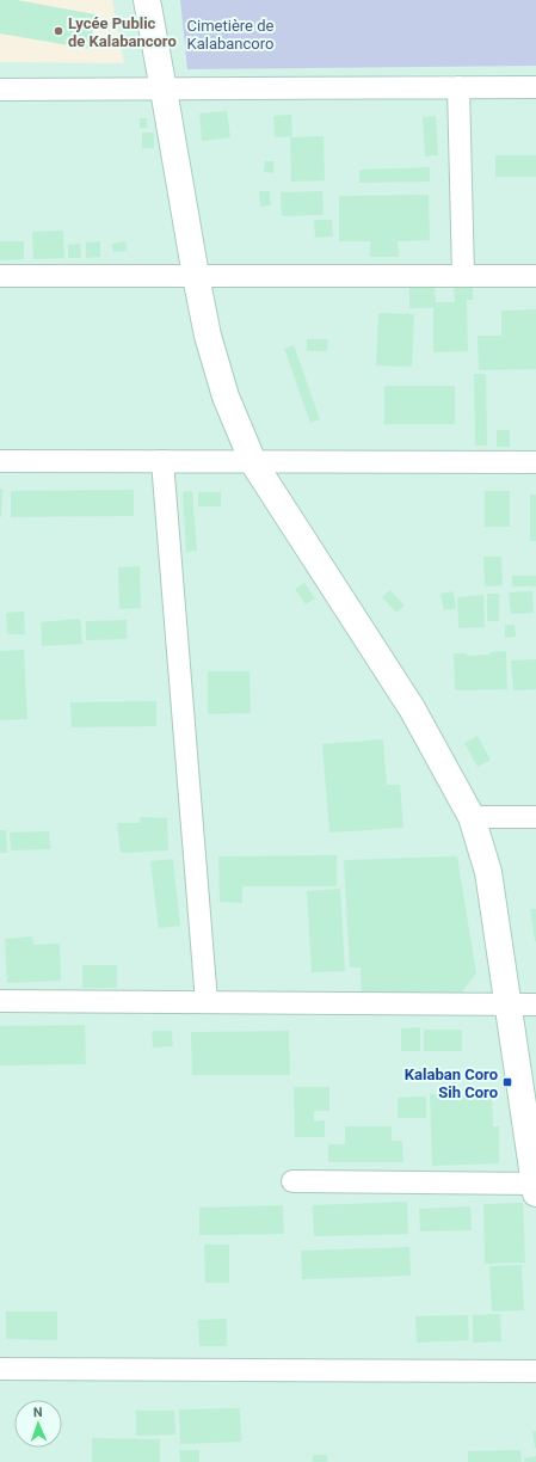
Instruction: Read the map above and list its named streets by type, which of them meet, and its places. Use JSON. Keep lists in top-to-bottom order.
{
  "parks": ["Cimetière de Kalabancoro"],
  "places": {
    "other": ["Lycée Public de Kalabancoro"],
    "transit": ["Kalaban Coro Sih Coro"]
  },
  "north": "top"
}
